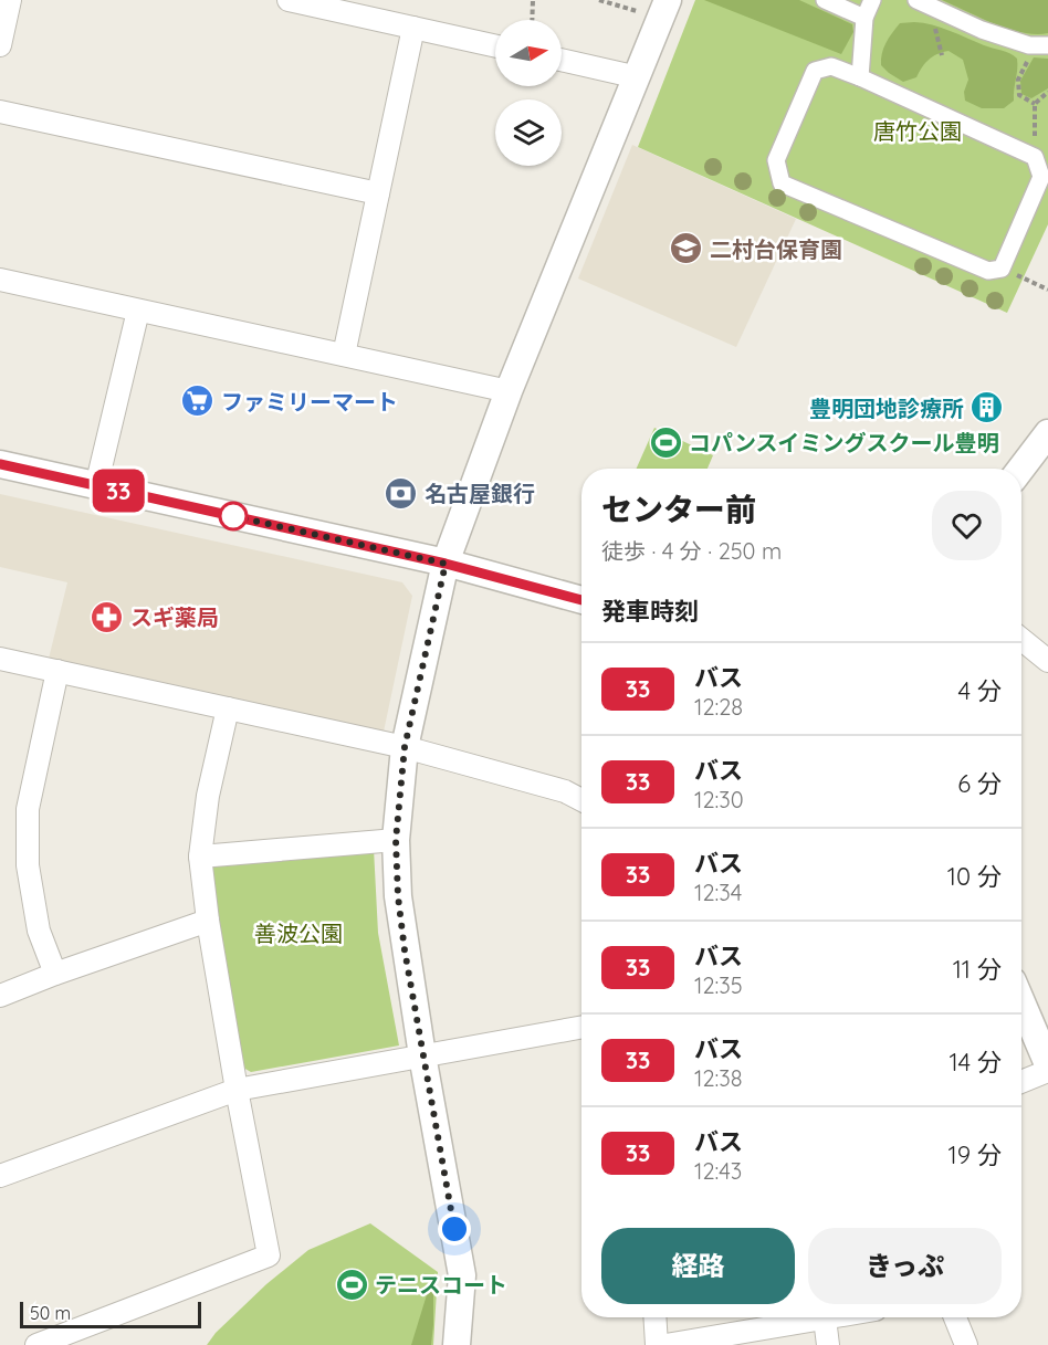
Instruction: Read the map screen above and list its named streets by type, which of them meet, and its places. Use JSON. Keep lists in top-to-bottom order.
{
  "parks": ["唐竹公園", "善波公園"],
  "places": {
    "school or university": ["二村台保育園"],
    "supermarket": ["ファミリーマート"],
    "building": ["豊明団地診療所"],
    "sports": ["コパンスイミングスクール豊明", "テニスコート"],
    "bank": ["名古屋銀行"],
    "pharmacy": ["スギ薬局"]
  },
  "lines": ["bus line 33"],
  "scale_bar": "50 m",
  "north": "right",
  "page": {
    "on_map": "33",
    "heading": [
      ["センター前", "徒歩 · 4 分 · 250 m"],
      "発車時刻"
    ],
    "list": [
      {
        "mark": "33",
        "name": "バス",
        "note": "12:28",
        "value": "4 分"
      },
      {
        "mark": "33",
        "name": "バス",
        "note": "12:30",
        "value": "6 分"
      },
      {
        "mark": "33",
        "name": "バス",
        "note": "12:34",
        "value": "10 分"
      },
      {
        "mark": "33",
        "name": "バス",
        "note": "12:35",
        "value": "11 分"
      },
      {
        "mark": "33",
        "name": "バス",
        "note": "12:38",
        "value": "14 分"
      },
      {
        "mark": "33",
        "name": "バス",
        "note": "12:43",
        "value": "19 分"
      }
    ],
    "buttons": ["経路", "きっぷ"],
    "scale": "50 m"
  }
}
